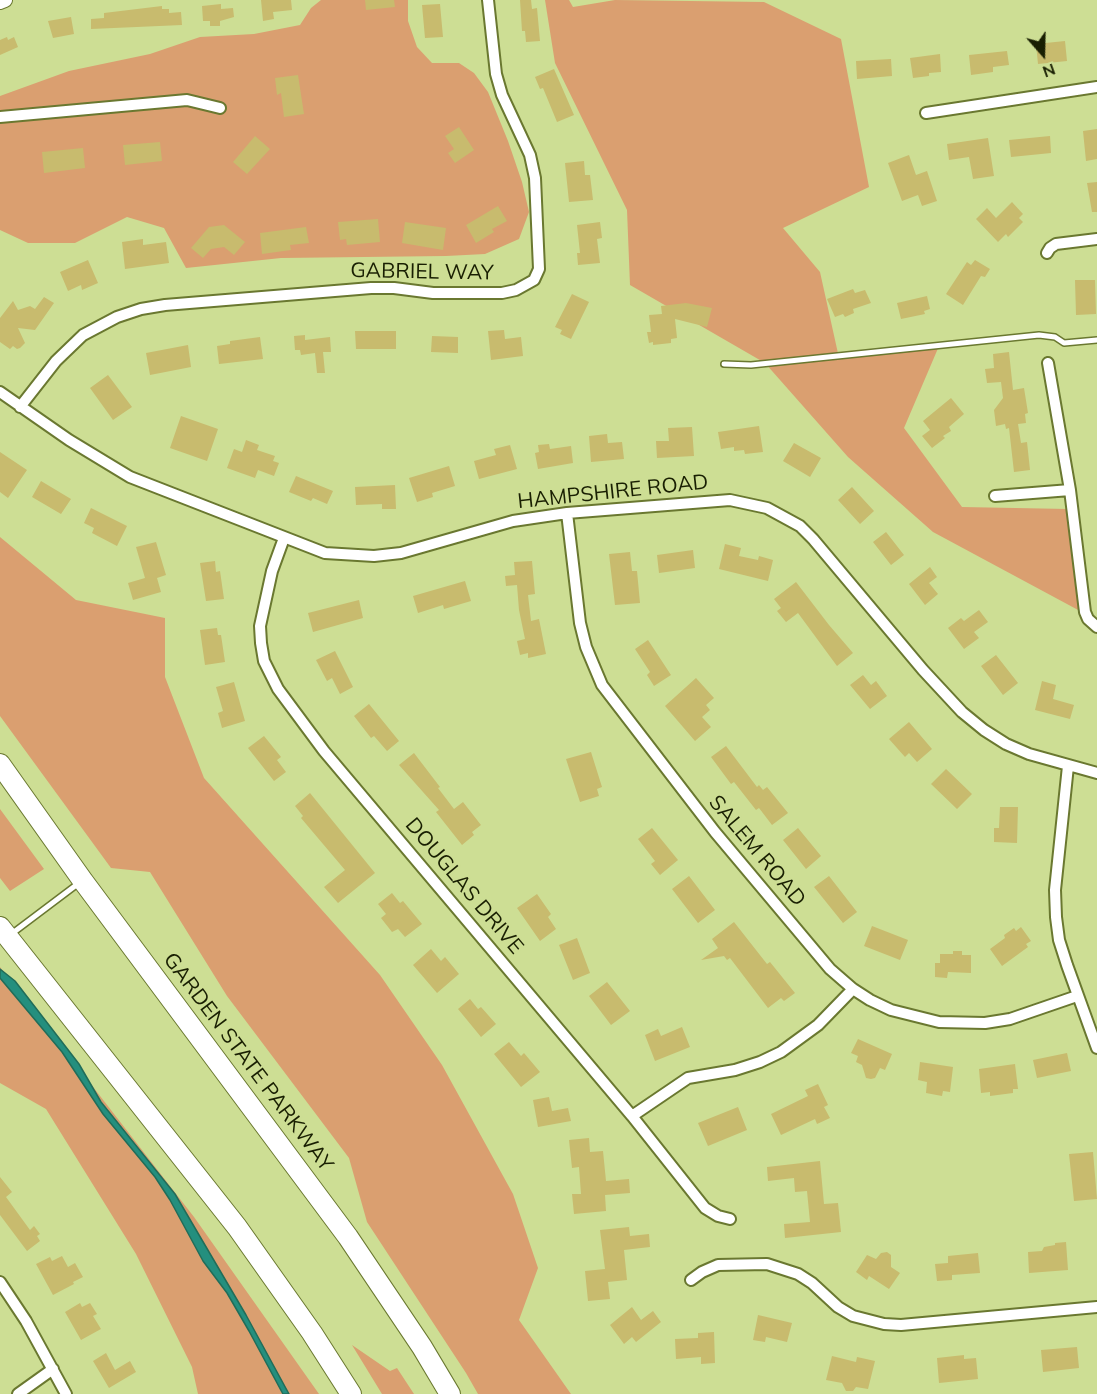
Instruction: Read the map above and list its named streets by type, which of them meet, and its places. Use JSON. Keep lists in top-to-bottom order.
{
  "streets": {
    "highway": ["GARDEN STATE PARKWAY"],
    "street": [
      "GABRIEL WAY",
      "HAMPSHIRE ROAD",
      "SALEM ROAD",
      "DOUGLAS DRIVE"
    ]
  },
  "crossings": [
    ["GABRIEL WAY", "HAMPSHIRE ROAD"],
    ["HAMPSHIRE ROAD", "SALEM ROAD"],
    ["HAMPSHIRE ROAD", "DOUGLAS DRIVE"]
  ],
  "north": "bottom"
}
